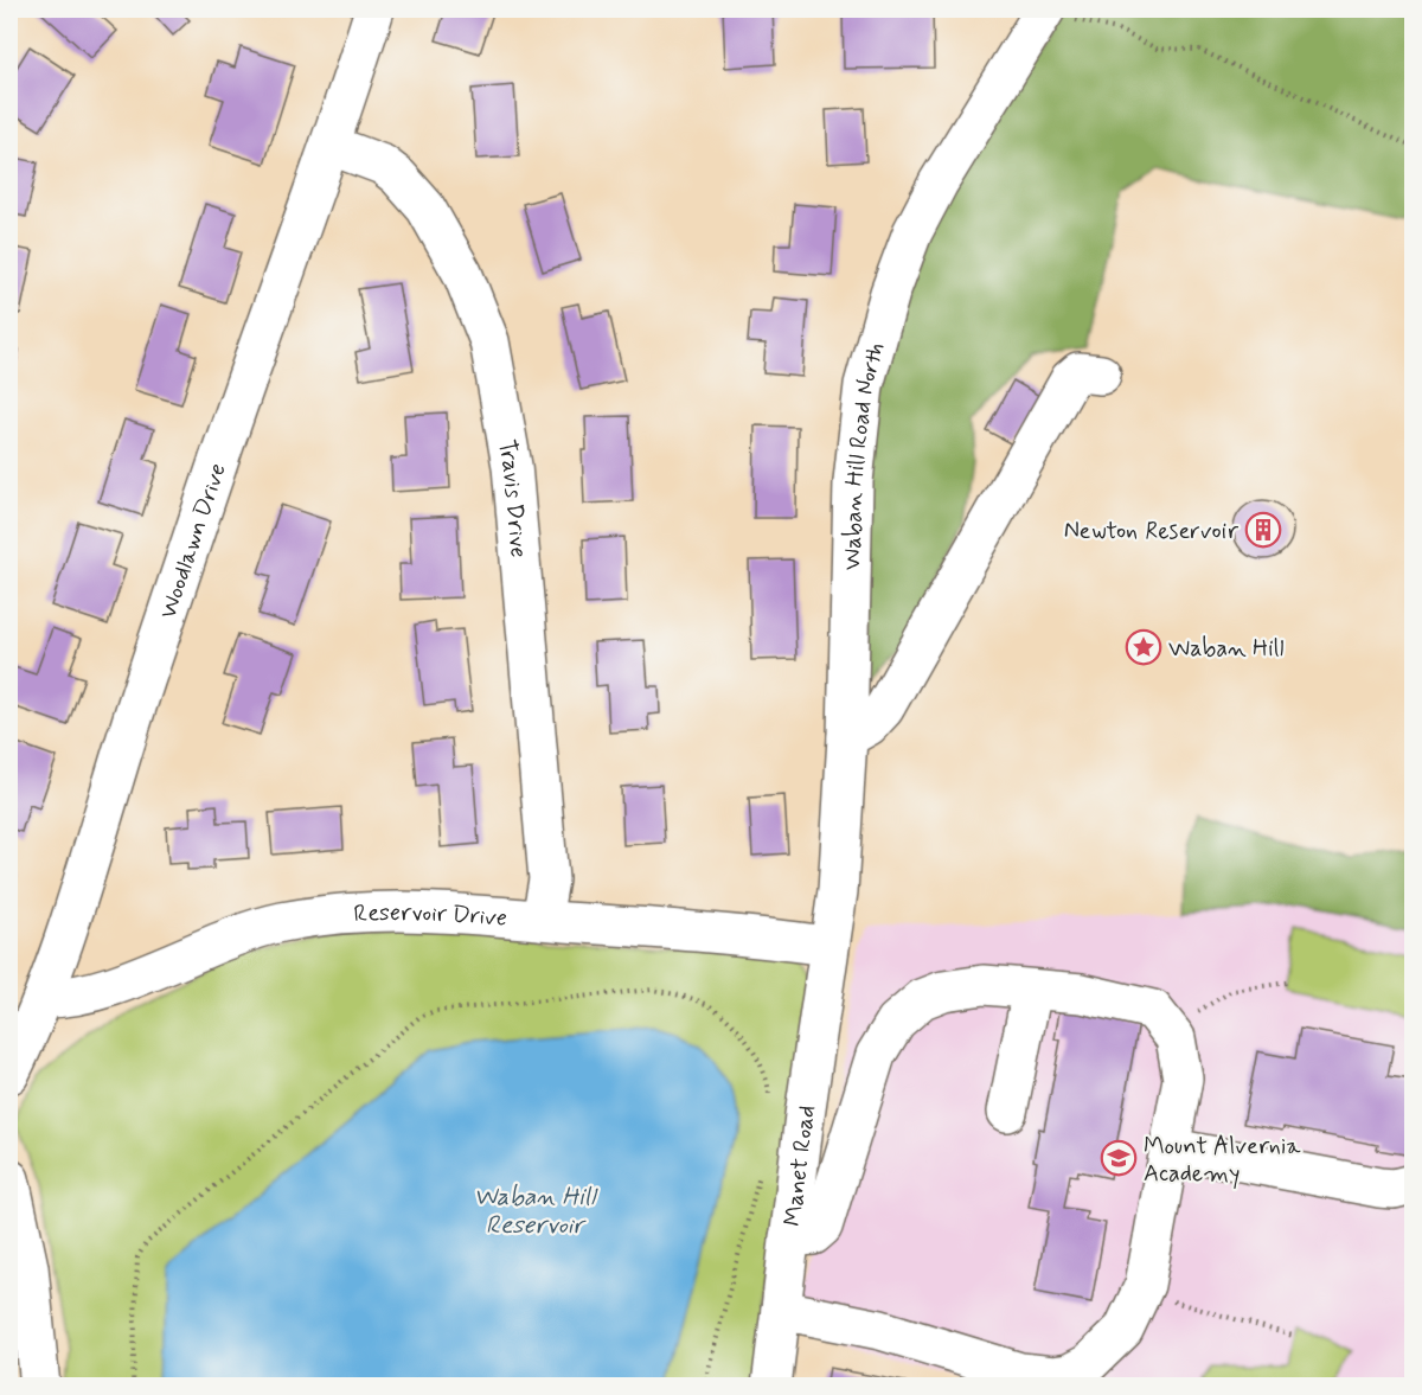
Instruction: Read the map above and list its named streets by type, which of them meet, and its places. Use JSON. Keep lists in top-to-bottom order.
{
  "streets": {
    "street": [
      "Waban Hill Road North",
      "Travis Drive",
      "Woodlawn Drive",
      "Reservoir Drive",
      "Manet Road"
    ]
  },
  "crossings": [
    ["Waban Hill Road North", "Reservoir Drive"],
    ["Waban Hill Road North", "Manet Road"],
    ["Travis Drive", "Woodlawn Drive"],
    ["Travis Drive", "Reservoir Drive"],
    ["Woodlawn Drive", "Reservoir Drive"],
    ["Reservoir Drive", "Manet Road"]
  ],
  "water": ["Waban Hill Reservoir"],
  "places": {
    "building": ["Newton Reservoir"],
    "place": ["Waban Hill"],
    "school or university": ["Mount Alvernia Academy"]
  }
}
